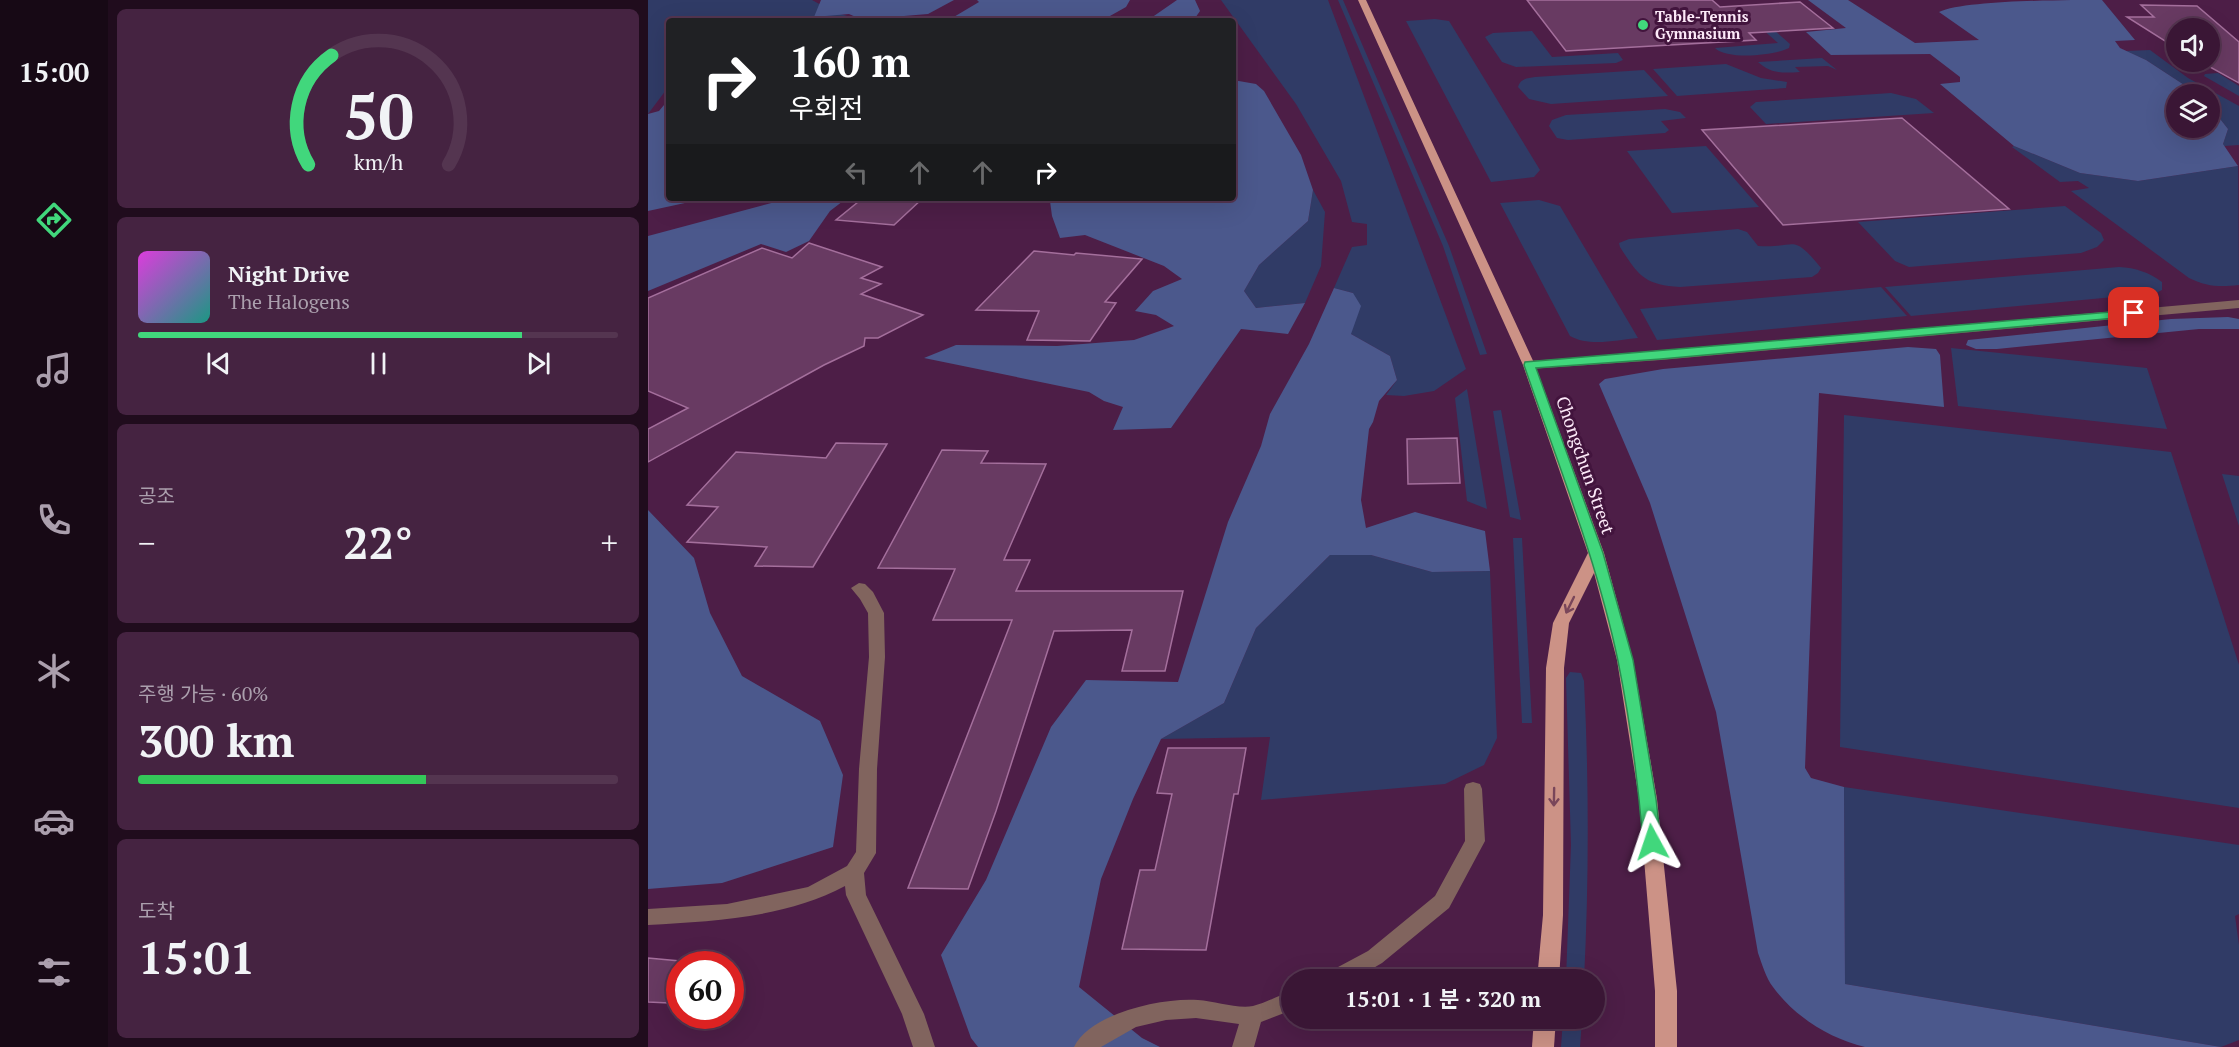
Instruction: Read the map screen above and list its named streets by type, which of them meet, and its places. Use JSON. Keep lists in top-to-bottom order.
{
  "streets": {
    "main road": ["Chongchun Street"]
  },
  "places": ["Table-Tennis Gymnasium"],
  "page": {
    "tabs": "15:00",
    "turn": ["160 m", "우회전"],
    "song": ["Night Drive", "The Halogens"],
    "tile": [
      "공조",
      ["주행 가능 · 60%", "300 km"],
      ["도착", "15:01"]
    ],
    "heat": ["−", "22°", "+"],
    "limit": "60",
    "trip": "15:01 · 1 분 · 320 m",
    "gauge": ["50", "km/h"]
  }
}
